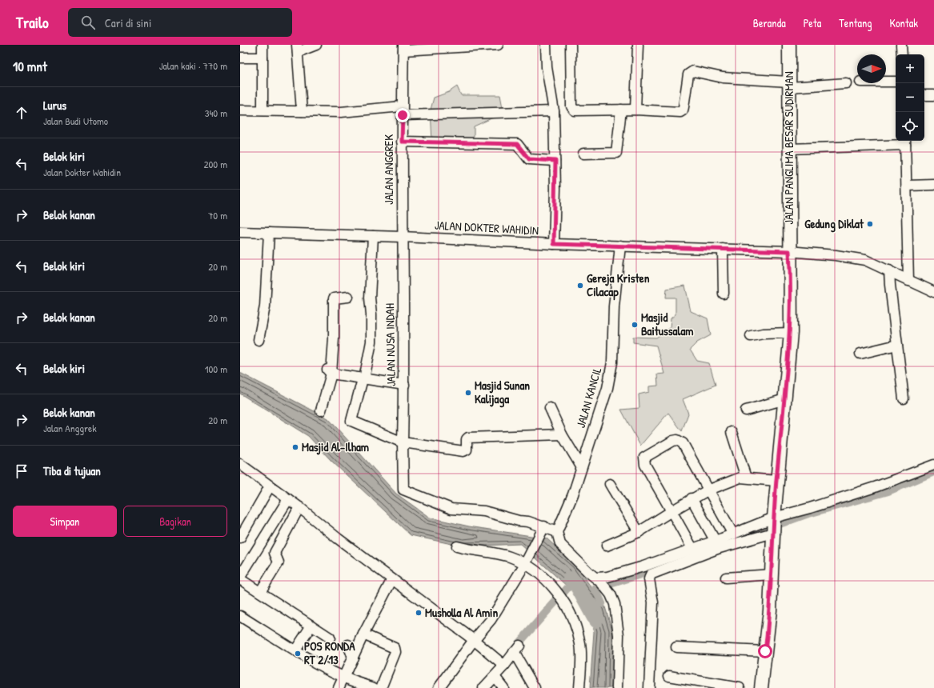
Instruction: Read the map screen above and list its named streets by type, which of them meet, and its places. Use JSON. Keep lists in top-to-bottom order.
{
  "streets": {
    "main road": ["JALAN PANGLIMA BESAR SUDIRMAN"],
    "street": [
      "JALAN ANGGREK",
      "JALAN DOKTER WAHIDIN",
      "JALAN NUSA INDAH",
      "JALAN KANCIL"
    ]
  },
  "crossings": [
    ["JALAN PANGLIMA BESAR SUDIRMAN", "JALAN DOKTER WAHIDIN"],
    ["JALAN ANGGREK", "JALAN DOKTER WAHIDIN"],
    ["JALAN ANGGREK", "JALAN NUSA INDAH"],
    ["JALAN DOKTER WAHIDIN", "JALAN NUSA INDAH"],
    ["JALAN DOKTER WAHIDIN", "JALAN KANCIL"]
  ],
  "places": [
    "Gedung Diklat",
    "Gereja Kristen Cilacap",
    "Masjid Baitussalam",
    "Masjid Sunan Kalijaga",
    "Masjid Al-Ilham",
    "Musholla Al Amin",
    "POS RONDA RT 2/13"
  ],
  "north": "right",
  "page": {
    "header": "Trailo",
    "search": "Cari di sini",
    "nav": [
      "Beranda",
      "Peta",
      "Tentang",
      "Kontak"
    ],
    "heading": ["10 mnt", "Jalan kaki · 770 m"],
    "map_buttons": ["+", "−"],
    "list": [
      ["Lurus", "Jalan Budi Utomo", "340 m"],
      ["Belok kiri", "Jalan Dokter Wahidin", "200 m"],
      ["Belok kanan", "70 m"],
      ["Belok kiri", "20 m"],
      ["Belok kanan", "20 m"],
      ["Belok kiri", "100 m"],
      ["Belok kanan", "Jalan Anggrek", "20 m"],
      "Tiba di tujuan"
    ],
    "buttons": ["Simpan", "Bagikan"]
  }
}
